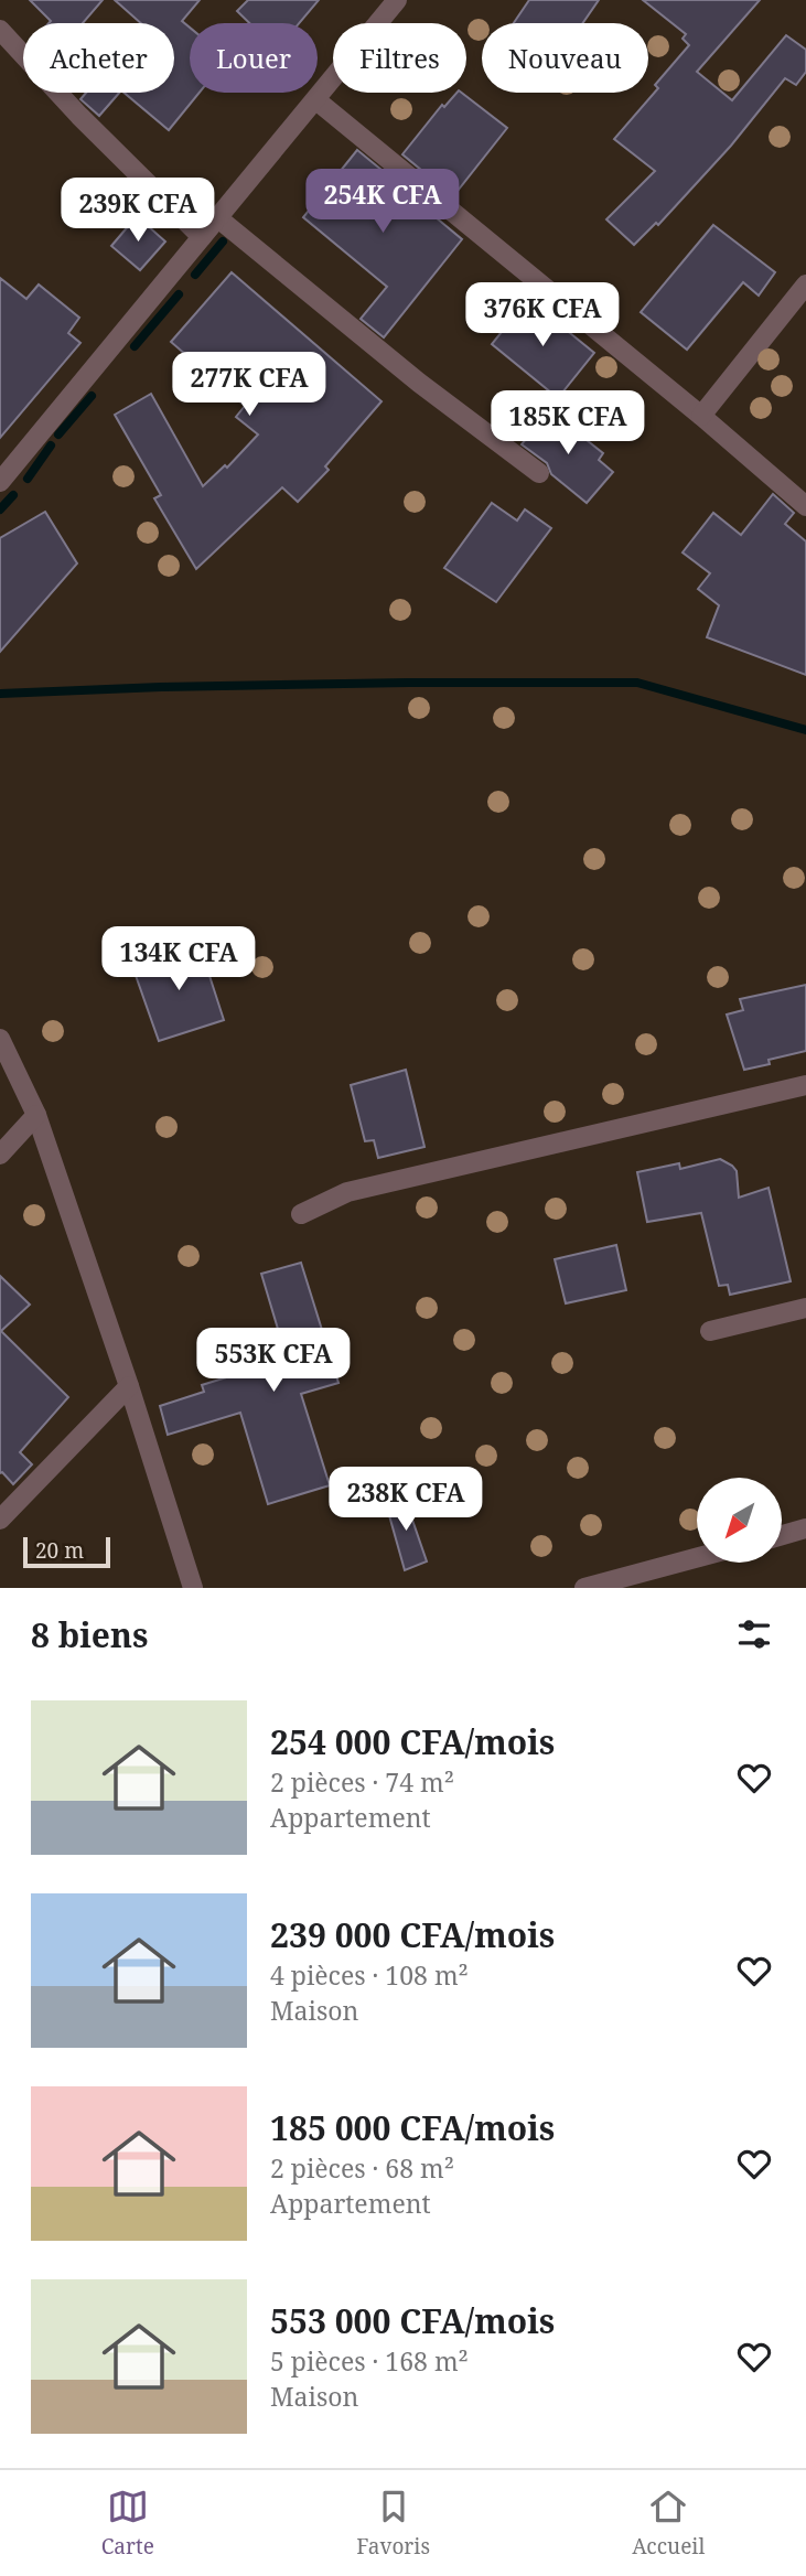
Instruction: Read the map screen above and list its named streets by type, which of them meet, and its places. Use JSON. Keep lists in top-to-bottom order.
{
  "scale_bar": "20 m",
  "north": "bottom left",
  "page": {
    "chip": [
      "Acheter",
      "Louer",
      "Filtres",
      "Nouveau"
    ],
    "price": [
      "254K CFA",
      "239K CFA",
      "376K CFA",
      "277K CFA",
      "185K CFA",
      "134K CFA",
      "553K CFA",
      "238K CFA"
    ],
    "scale": "20 m",
    "heading": "8 biens",
    "list": [
      {
        "name": "254 000 CFA/mois",
        "note": "2 pièces · 74 m² · Appartement"
      },
      {
        "name": "239 000 CFA/mois",
        "note": "4 pièces · 108 m² · Maison"
      },
      {
        "name": "185 000 CFA/mois",
        "note": "2 pièces · 68 m² · Appartement"
      },
      {
        "name": "553 000 CFA/mois",
        "note": "5 pièces · 168 m² · Maison"
      }
    ],
    "tabs": ["Carte", "Favoris", "Accueil"]
  }
}
